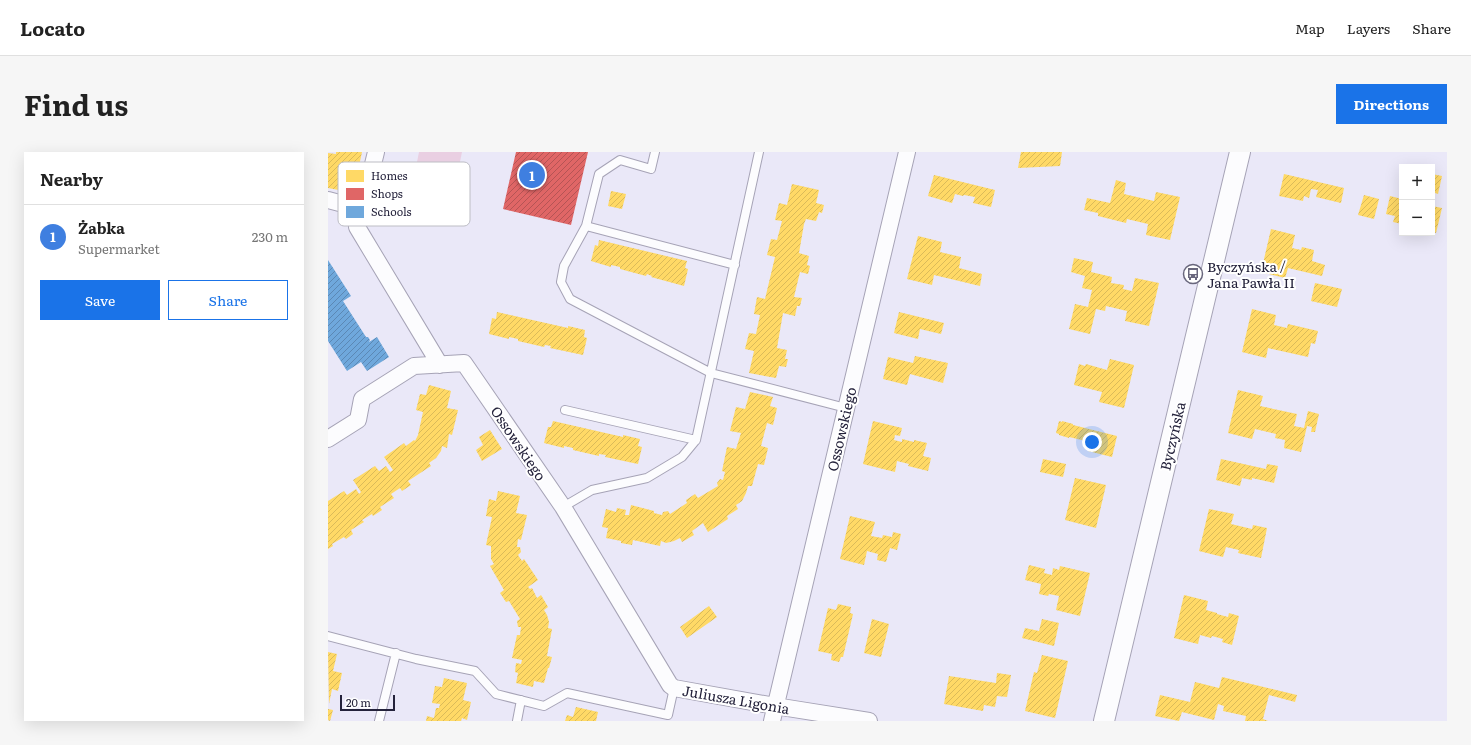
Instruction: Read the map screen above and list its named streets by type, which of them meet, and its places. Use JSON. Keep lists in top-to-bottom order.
{
  "streets": {
    "street": ["Ossowskiego", "Byczyńska", "Juliusza Ligonia"]
  },
  "crossings": [
    ["Ossowskiego", "Juliusza Ligonia"]
  ],
  "places": {
    "bus stop": ["Byczyńska / Jana Pawła II"]
  },
  "legend": ["Homes", "Shops", "Schools"],
  "scale_bar": "20 m",
  "page": {
    "header": "Locato",
    "nav": ["Map", "Layers", "Share"],
    "title": "Find us",
    "buttons": [
      "Directions",
      ["Save", "Share"]
    ],
    "heading": "Nearby",
    "pins": "1",
    "map_buttons": ["+", "−"],
    "list": [
      {
        "mark": "1",
        "name": "Żabka",
        "note": "Supermarket",
        "value": "230 m"
      }
    ],
    "scale": "20 m"
  }
}
